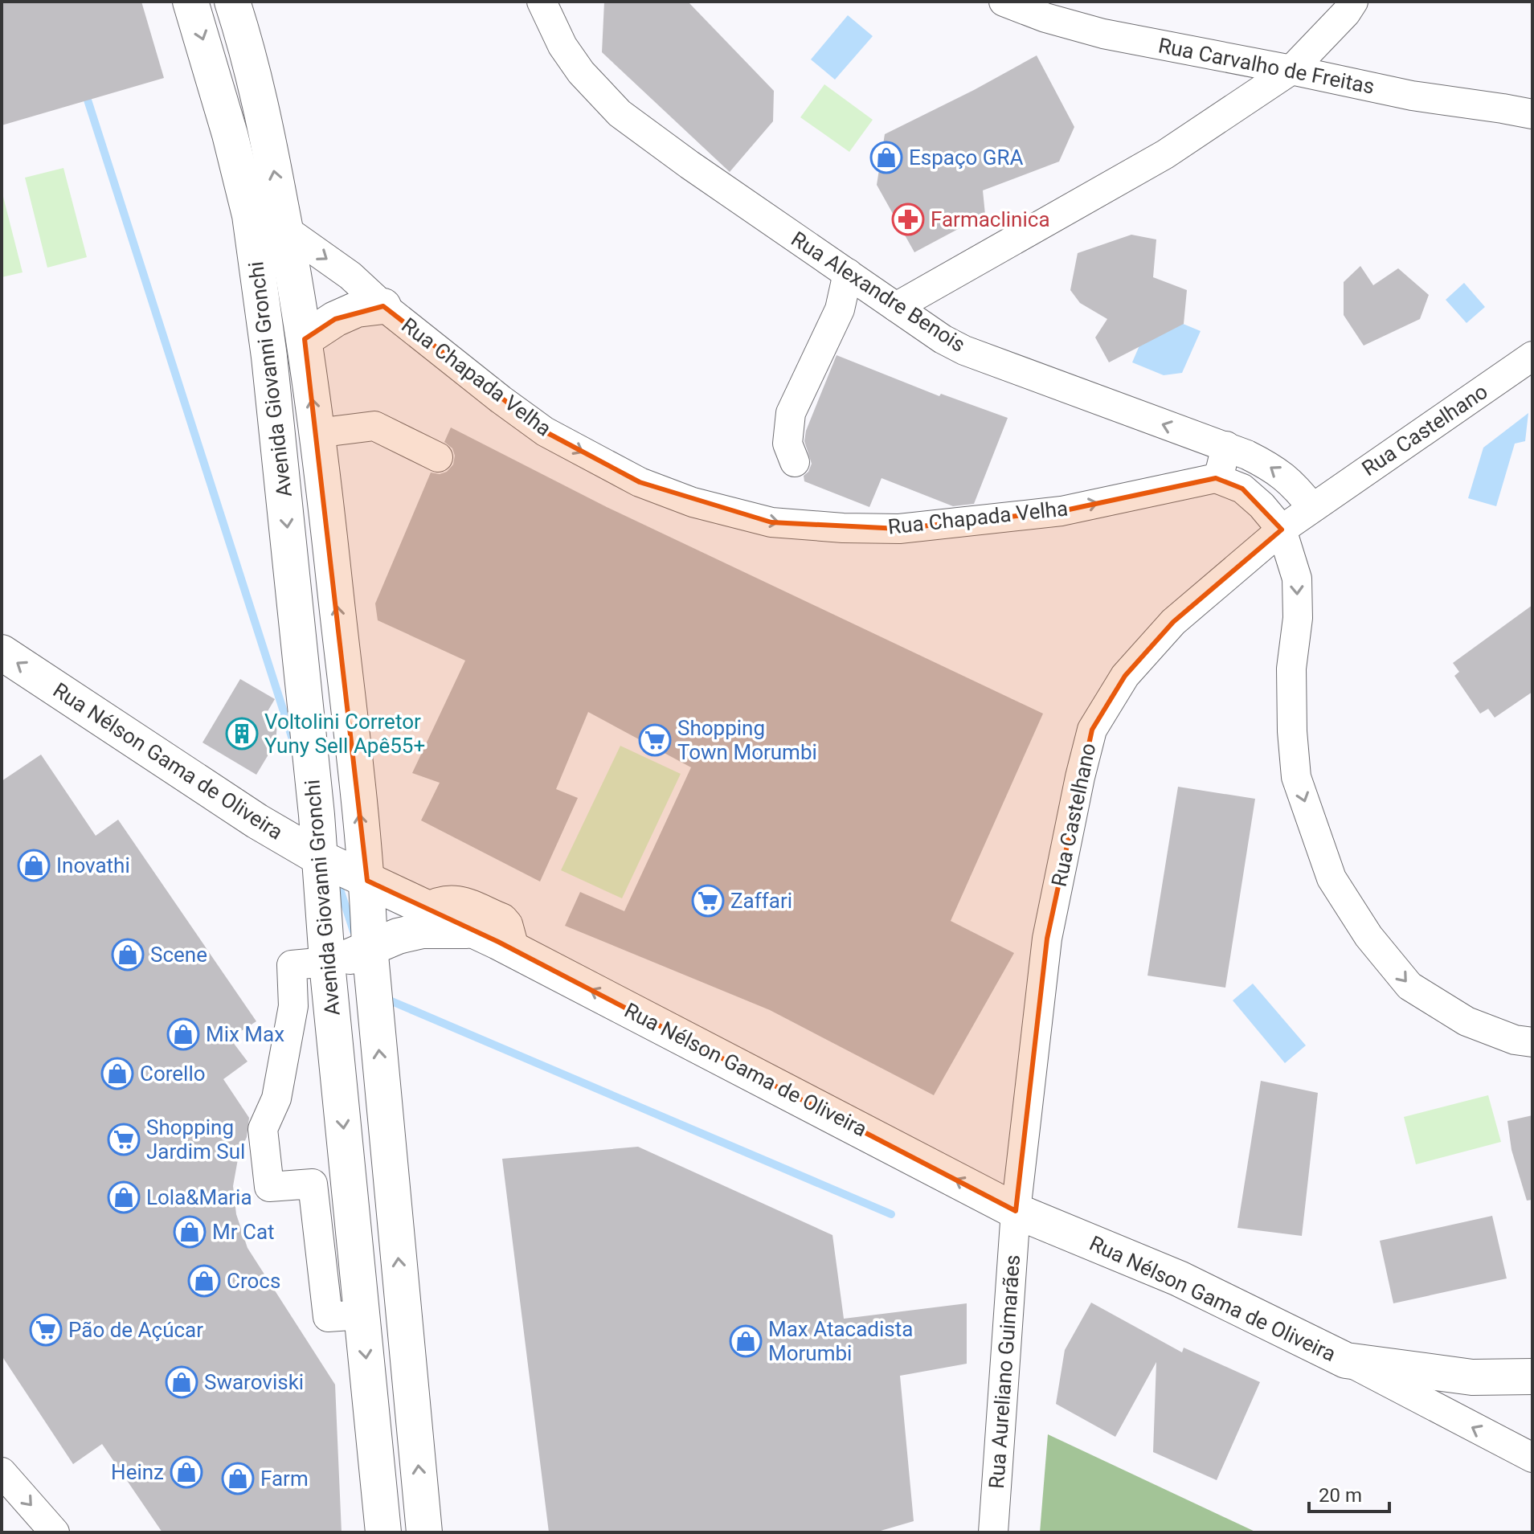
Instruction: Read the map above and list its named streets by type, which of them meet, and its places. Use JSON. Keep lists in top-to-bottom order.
{
  "streets": {
    "main road": ["Avenida Giovanni Gronchi", "Rua Nélson Gama de Oliveira"],
    "street": [
      "Rua Carvalho de Freitas",
      "Rua Alexandre Benois",
      "Rua Chapada Velha",
      "Rua Castelhano",
      "Rua Aureliano Guimarães"
    ]
  },
  "crossings": [
    ["Rua Alexandre Benois", "Rua Castelhano"],
    ["Rua Chapada Velha", "Avenida Giovanni Gronchi"],
    ["Avenida Giovanni Gronchi", "Rua Nélson Gama de Oliveira"],
    ["Rua Castelhano", "Rua Nélson Gama de Oliveira"],
    ["Rua Castelhano", "Rua Aureliano Guimarães"],
    ["Rua Nélson Gama de Oliveira", "Rua Aureliano Guimarães"]
  ],
  "one_way": ["Rua Alexandre Benois", "Rua Chapada Velha", "Rua Nélson Gama de Oliveira"],
  "places": {
    "shop": [
      "Espaço GRA",
      "Inovathi",
      "Scene",
      "Mix Max",
      "Corello",
      "Lola&Maria",
      "Mr Cat",
      "Crocs",
      "Max Atacadista Morumbi",
      "Swaroviski",
      "Heinz",
      "Farm"
    ],
    "pharmacy": ["Farmaclinica"],
    "building": ["Voltolini Corretor Yuny Sell Apê55+"],
    "supermarket": [
      "Shopping Town Morumbi",
      "Zaffari",
      "Shopping Jardim Sul",
      "Pão de Açúcar"
    ]
  },
  "scale_bar": "20 m"
}
